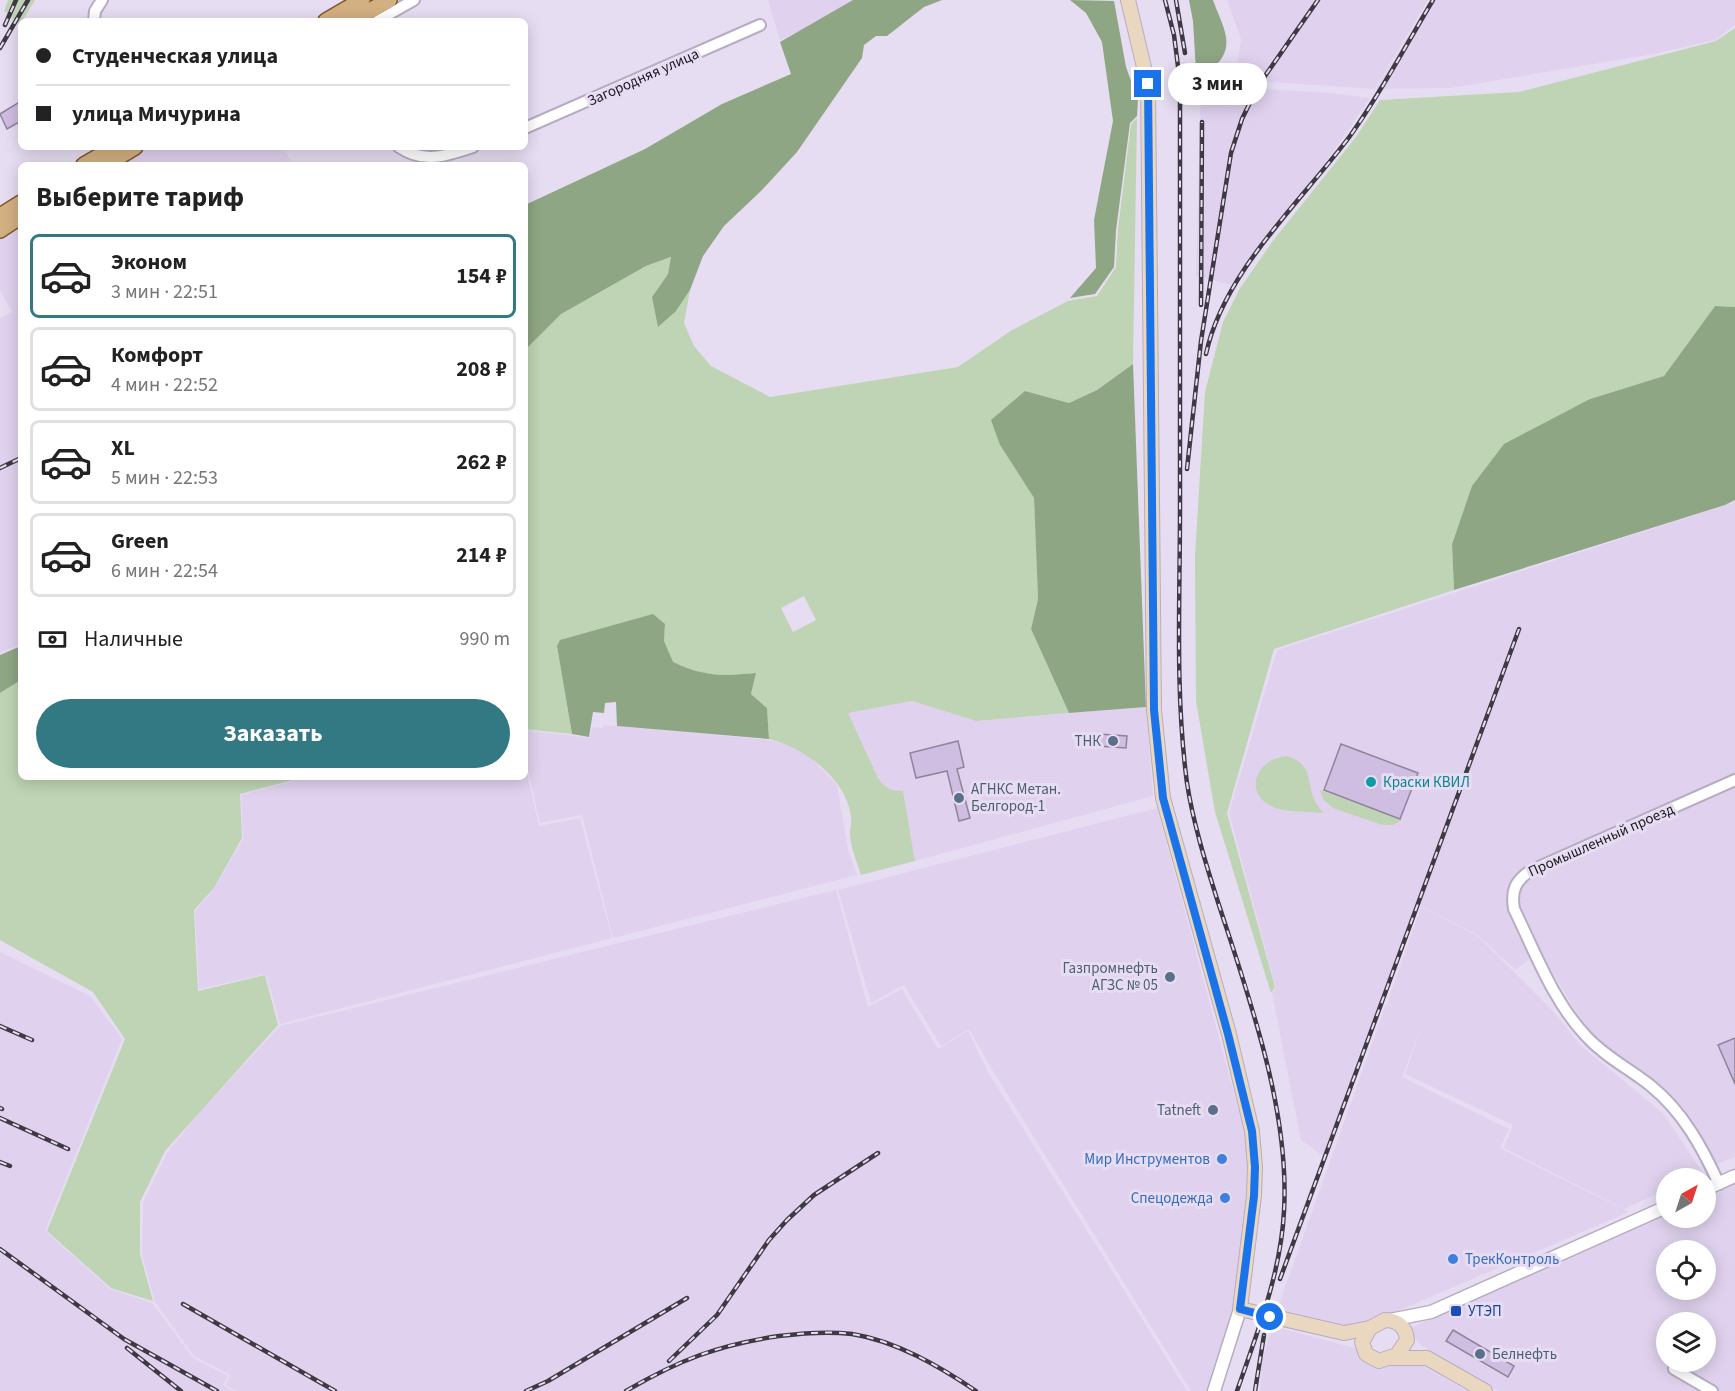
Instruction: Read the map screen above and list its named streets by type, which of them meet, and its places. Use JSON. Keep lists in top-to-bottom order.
{
  "streets": {
    "street": ["Загородняя улица", "Промышленный проезд"]
  },
  "places": {
    "other": [
      "ТНК",
      "Краски КВИЛ",
      "АГНКС Метан. Белгород-1",
      "Газпромнефть АГЗС № 05",
      "Tatneft",
      "Мир Инструментов",
      "Спецодежда",
      "ТрекКонтроль",
      "Белнефть"
    ],
    "transit": ["УТЭП"]
  },
  "north": "top right",
  "page": {
    "banner": ["Студенческая улица", "улица Мичурина"],
    "bubble": "3 мин",
    "heading": "Выберите тариф",
    "list": [
      {
        "name": "Эконом",
        "note": "3 мин · 22:51",
        "value": "154 ₽"
      },
      {
        "name": "Комфорт",
        "note": "4 мин · 22:52",
        "value": "208 ₽"
      },
      {
        "name": "XL",
        "note": "5 мин · 22:53",
        "value": "262 ₽"
      },
      {
        "name": "Green",
        "note": "6 мин · 22:54",
        "value": "214 ₽"
      }
    ],
    "pay": ["Наличные", "990 m"],
    "buttons": "Заказать"
  }
}
